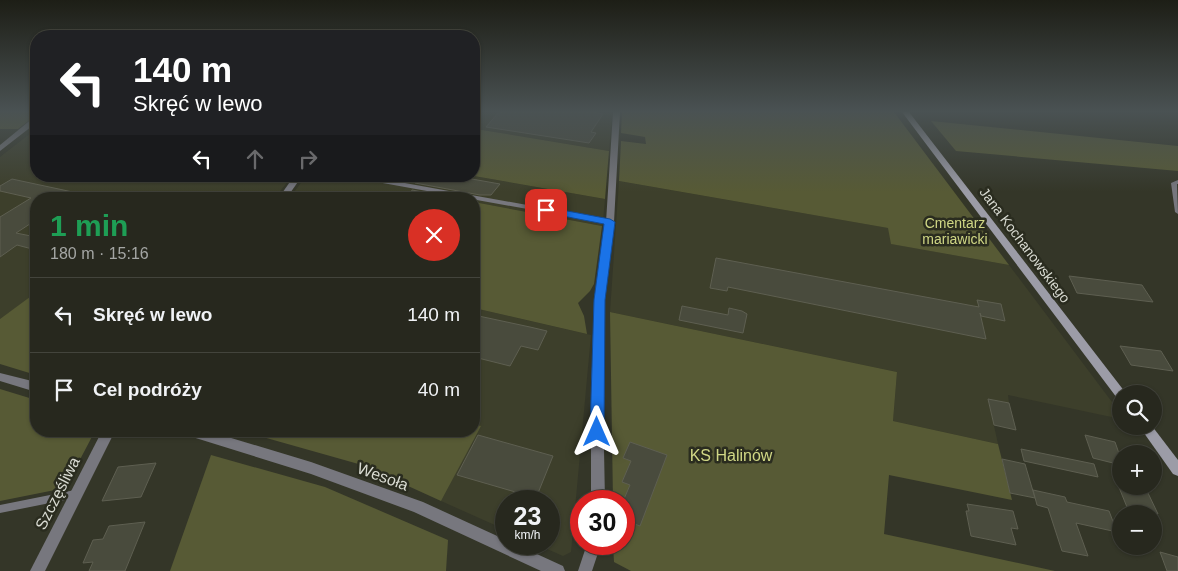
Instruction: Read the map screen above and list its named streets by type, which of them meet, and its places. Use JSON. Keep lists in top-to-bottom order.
{
  "streets": {
    "street": ["Jana Kochanowskiego", "Wesoła", "Szczęśliwa"]
  },
  "parks": ["Cmentarz mariawicki", "KS Halinów"],
  "page": {
    "turn": ["140 m", "Skręć w lewo"],
    "heading": ["1 min", "180 m · 15:16"],
    "list": [
      {
        "name": "Skręć w lewo",
        "value": "140 m"
      },
      {
        "name": "Cel podróży",
        "value": "40 m"
      }
    ],
    "map_buttons": ["+", "−"],
    "speed": "23 km/h",
    "limit": "30"
  }
}
